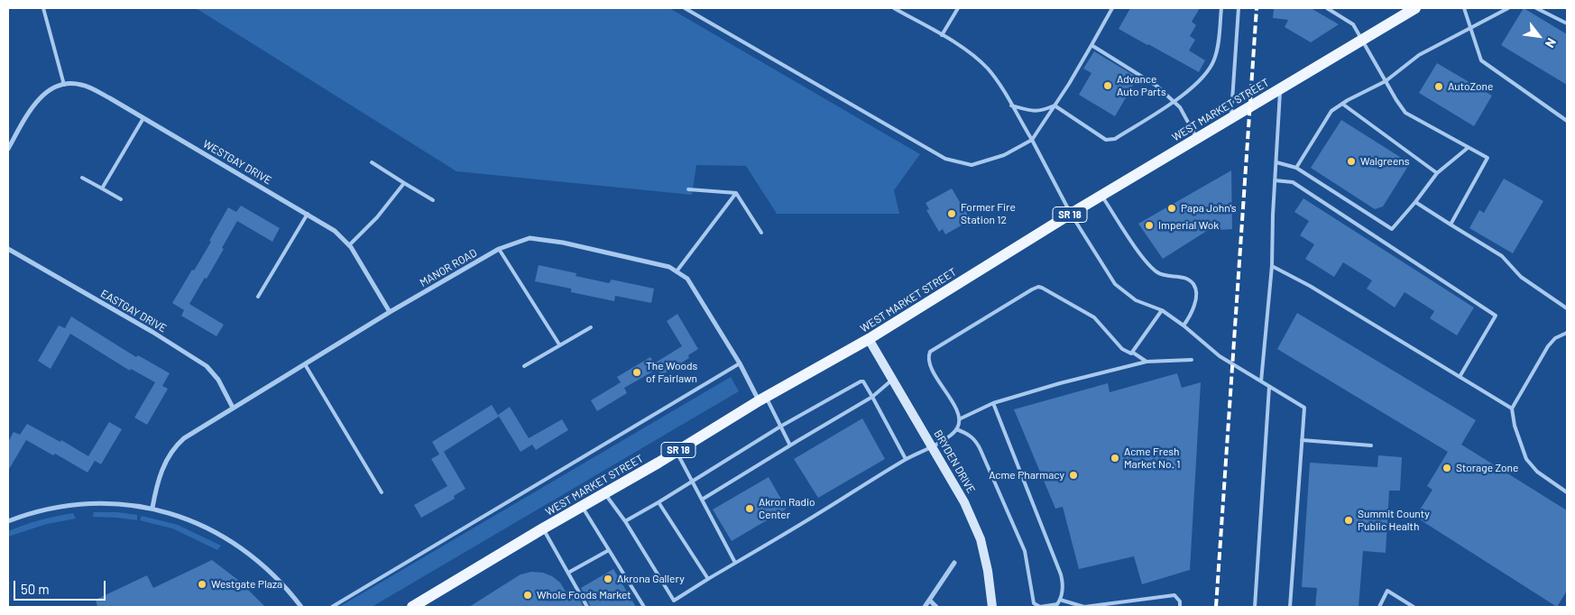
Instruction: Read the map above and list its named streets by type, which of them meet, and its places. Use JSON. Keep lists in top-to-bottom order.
{
  "streets": {
    "main road": ["WEST MARKET STREET", "SR 18"],
    "street": [
      "WESTGAY DRIVE",
      "MANOR ROAD",
      "EASTGAY DRIVE",
      "BRYDEN DRIVE"
    ]
  },
  "crossings": [
    ["WEST MARKET STREET", "MANOR ROAD"],
    ["WEST MARKET STREET", "BRYDEN DRIVE"],
    ["WESTGAY DRIVE", "MANOR ROAD"],
    ["MANOR ROAD", "EASTGAY DRIVE"]
  ],
  "places": [
    "Advance Auto Parts",
    "AutoZone",
    "Walgreens",
    "Papa John's",
    "Former Fire Station 12",
    "Imperial Wok",
    "The Woods of Fairlawn",
    "Acme Fresh Market No. 1",
    "Storage Zone",
    "Acme Pharmacy",
    "Akron Radio Center",
    "Summit County Public Health",
    "Akrona Gallery",
    "Westgate Plaza",
    "Whole Foods Market"
  ],
  "scale_bar": "50 m",
  "north": "bottom right"
}
